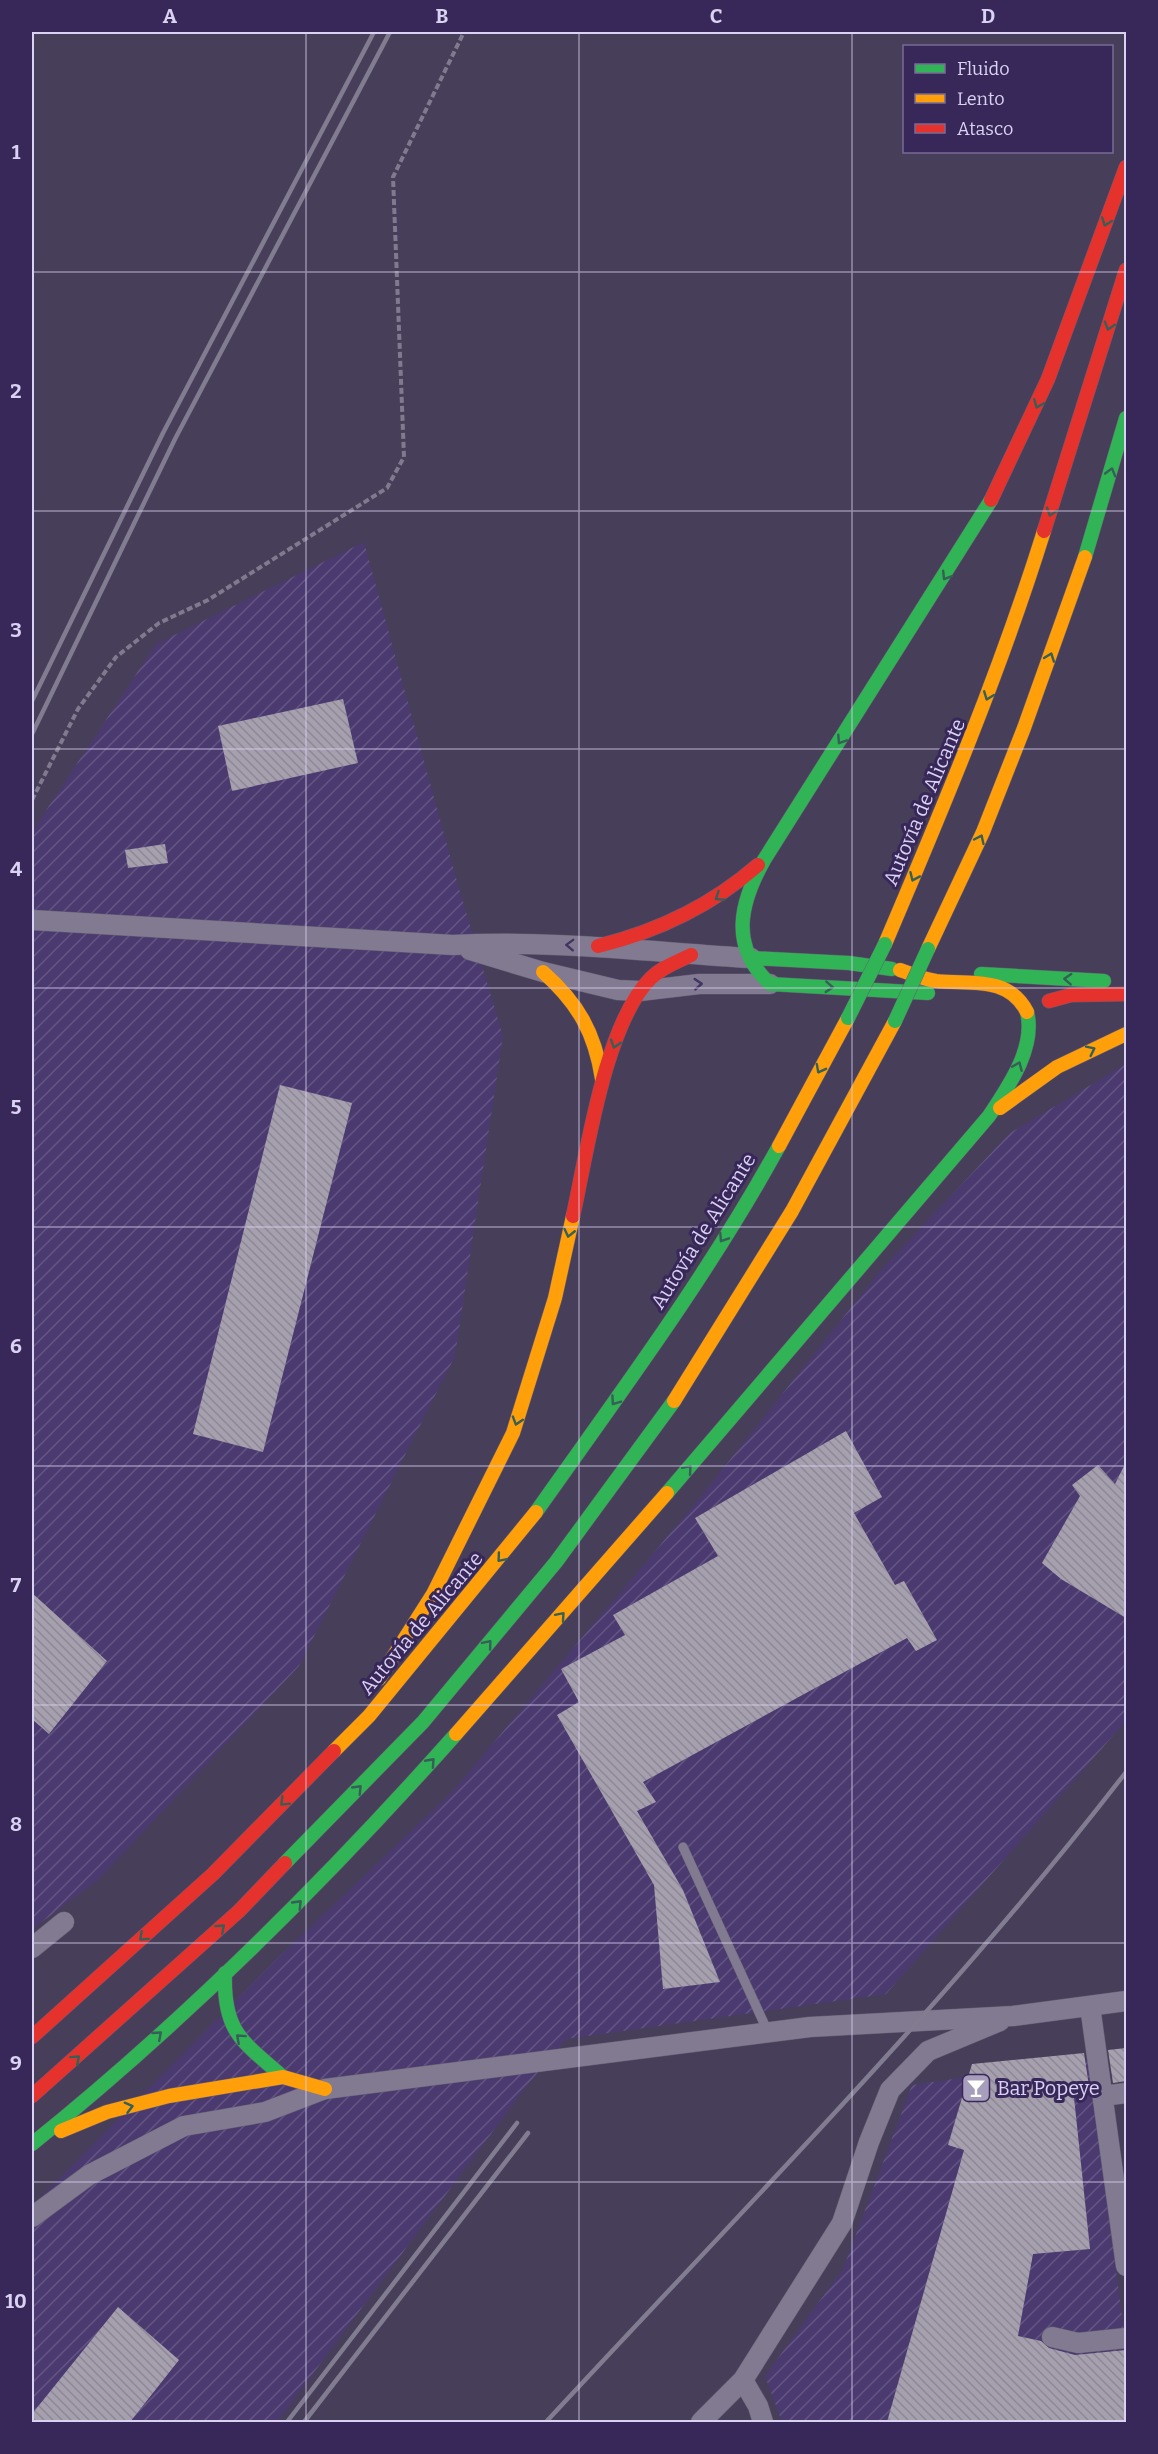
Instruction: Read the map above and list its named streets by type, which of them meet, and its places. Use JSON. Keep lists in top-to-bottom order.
{
  "streets": {
    "main road": ["Autovía de Alicante"]
  },
  "places": {
    "bar": ["Bar Popeye"]
  },
  "legend": ["Fluido", "Lento", "Atasco"],
  "grid": {
    "columns": [
      "A",
      "B",
      "C",
      "D"
    ],
    "rows": [
      "1",
      "2",
      "3",
      "4",
      "5",
      "6",
      "7",
      "8",
      "9",
      "10"
    ]
  }
}
